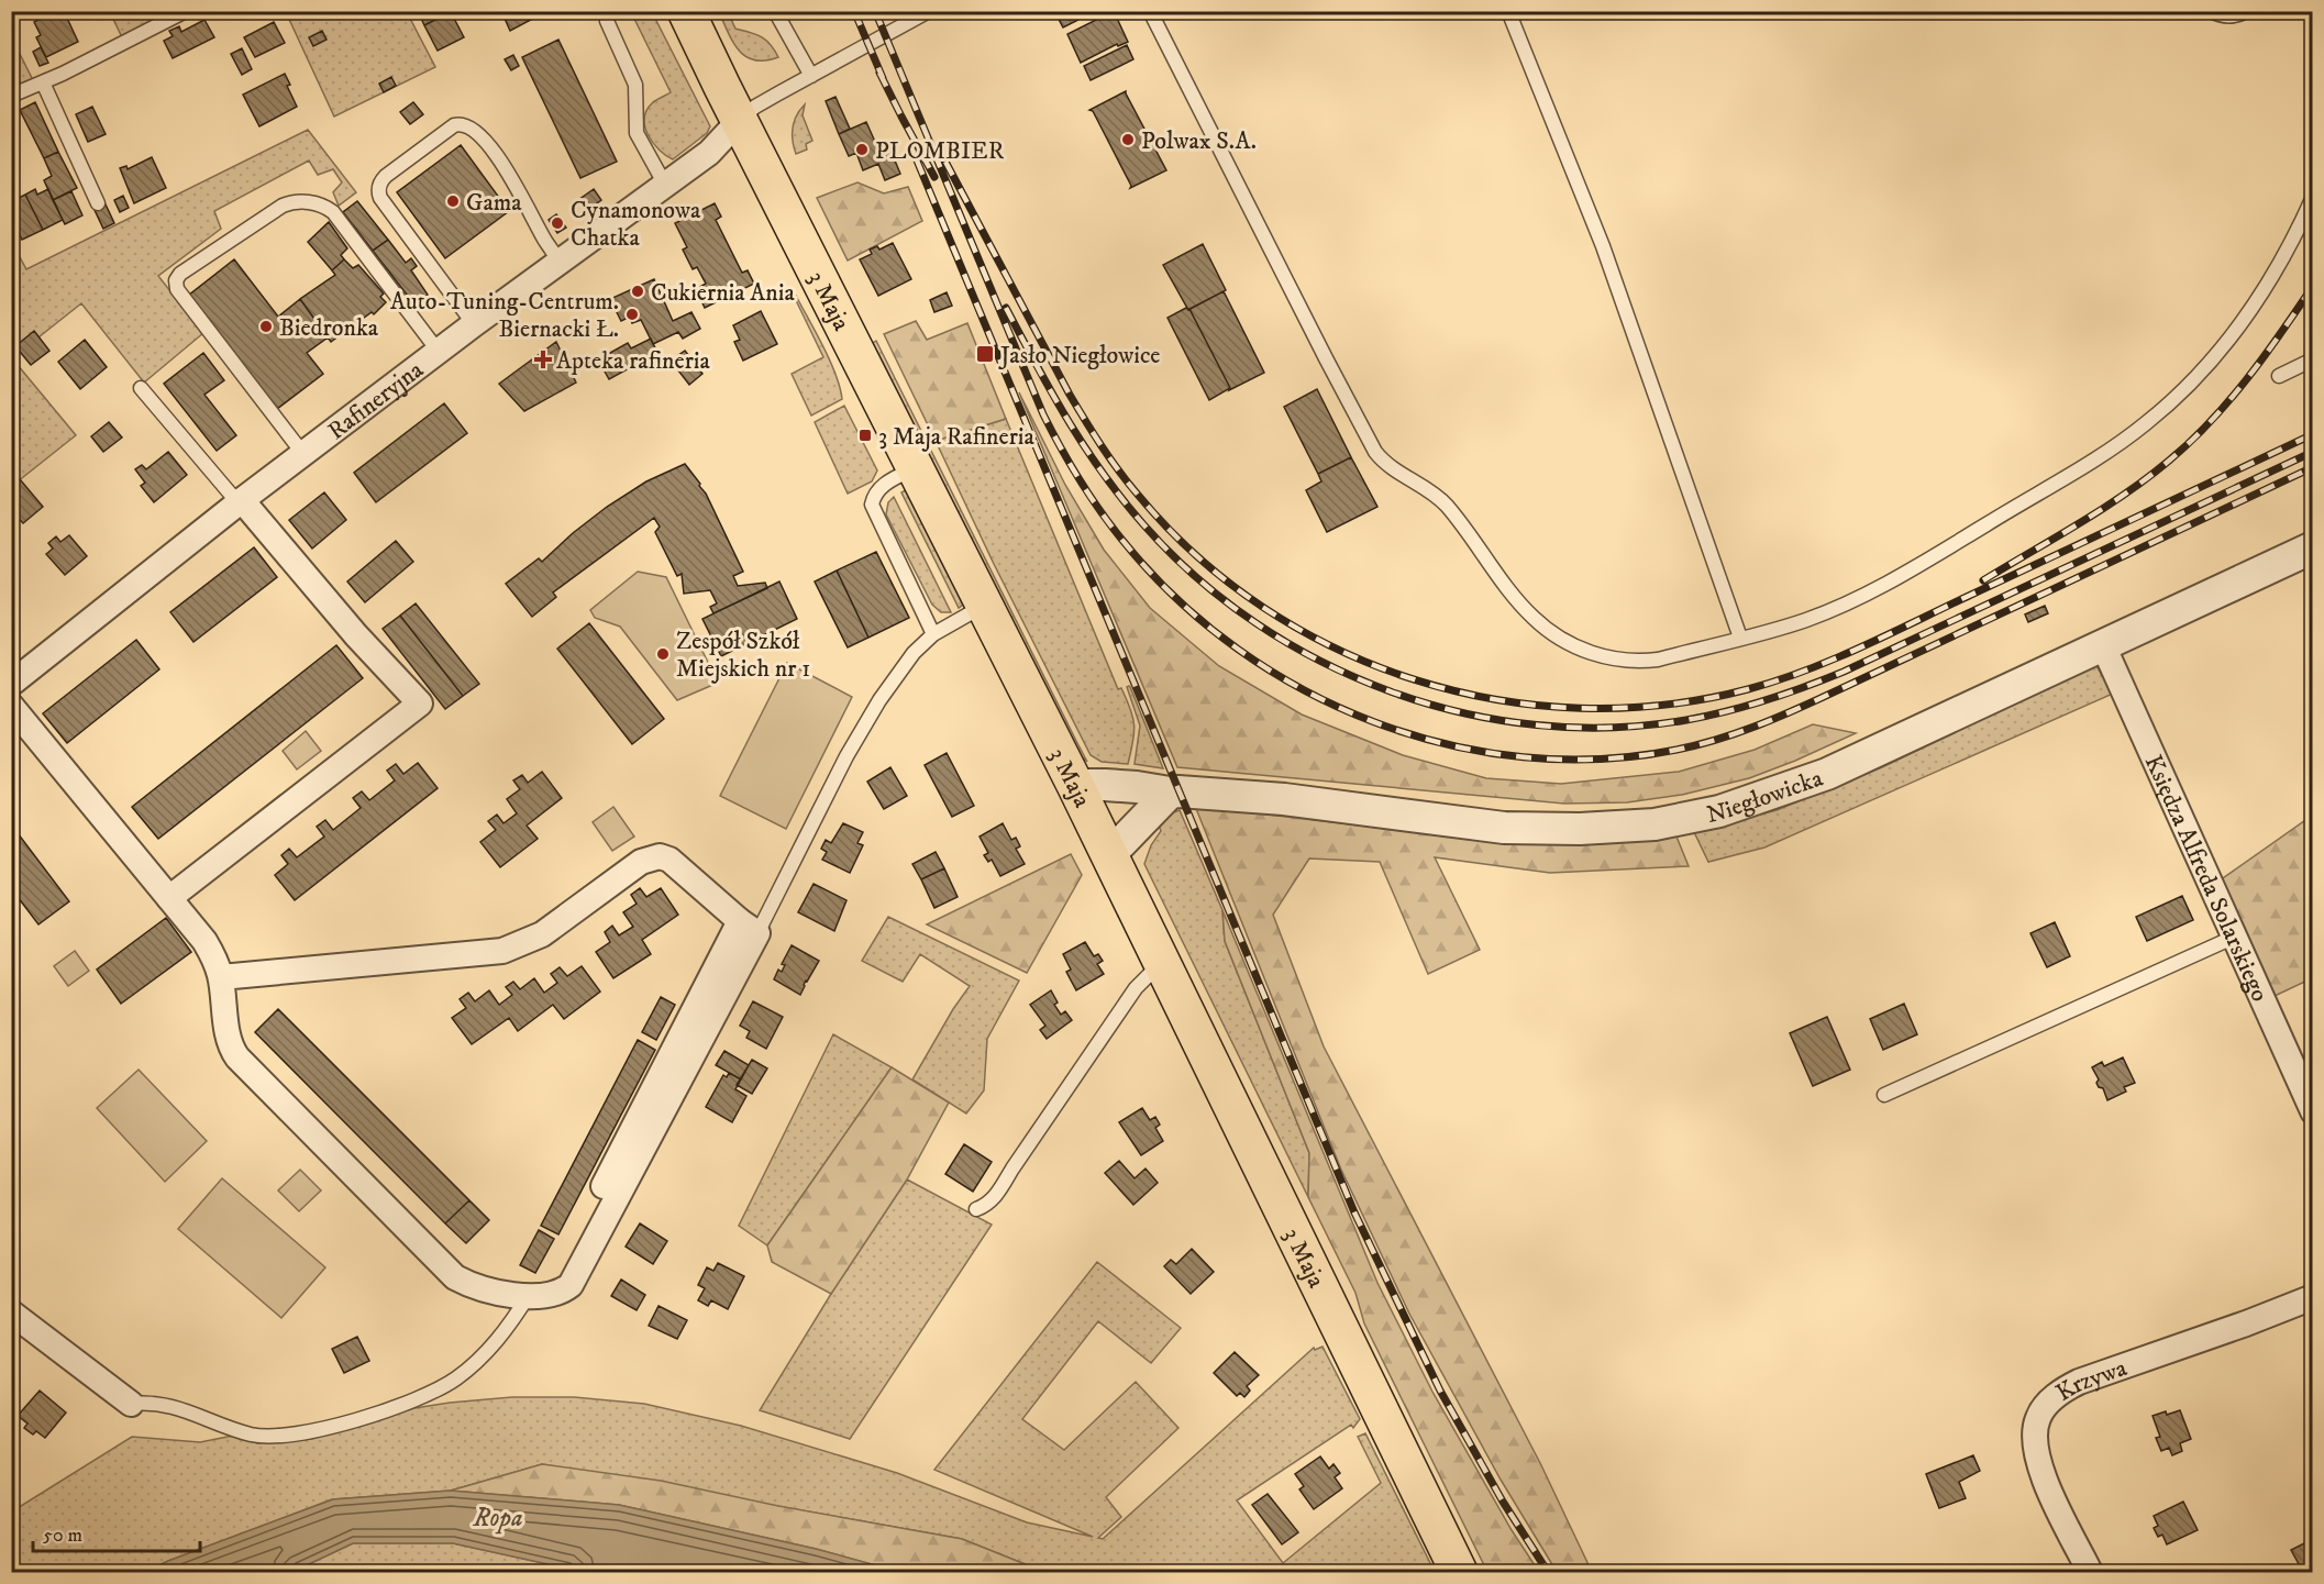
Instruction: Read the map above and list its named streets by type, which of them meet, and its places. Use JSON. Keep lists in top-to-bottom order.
{
  "streets": {
    "main road": ["3 Maja"],
    "street": [
      "Rafineryjna",
      "Niegłowicka",
      "Księdza Alfreda Solarskiego",
      "Krzywa"
    ]
  },
  "crossings": [
    ["3 Maja", "Rafineryjna"],
    ["3 Maja", "Niegłowicka"],
    ["Niegłowicka", "Księdza Alfreda Solarskiego"]
  ],
  "water": ["Ropa"],
  "places": {
    "other": [
      "Polwax S.A.",
      "PLOMBIER",
      "Gama",
      "Cynamonowa Chatka",
      "Cukiernia Ania",
      "Auto-Tuning-Centrum. Biernacki Ł.",
      "Biedronka",
      "Zespół Szkół Miejskich nr 1"
    ],
    "transit": ["Jasło Niegłowice", "3 Maja Rafineria"],
    "health": ["Apteka rafineria"]
  },
  "scale_bar": "50 m"
}
